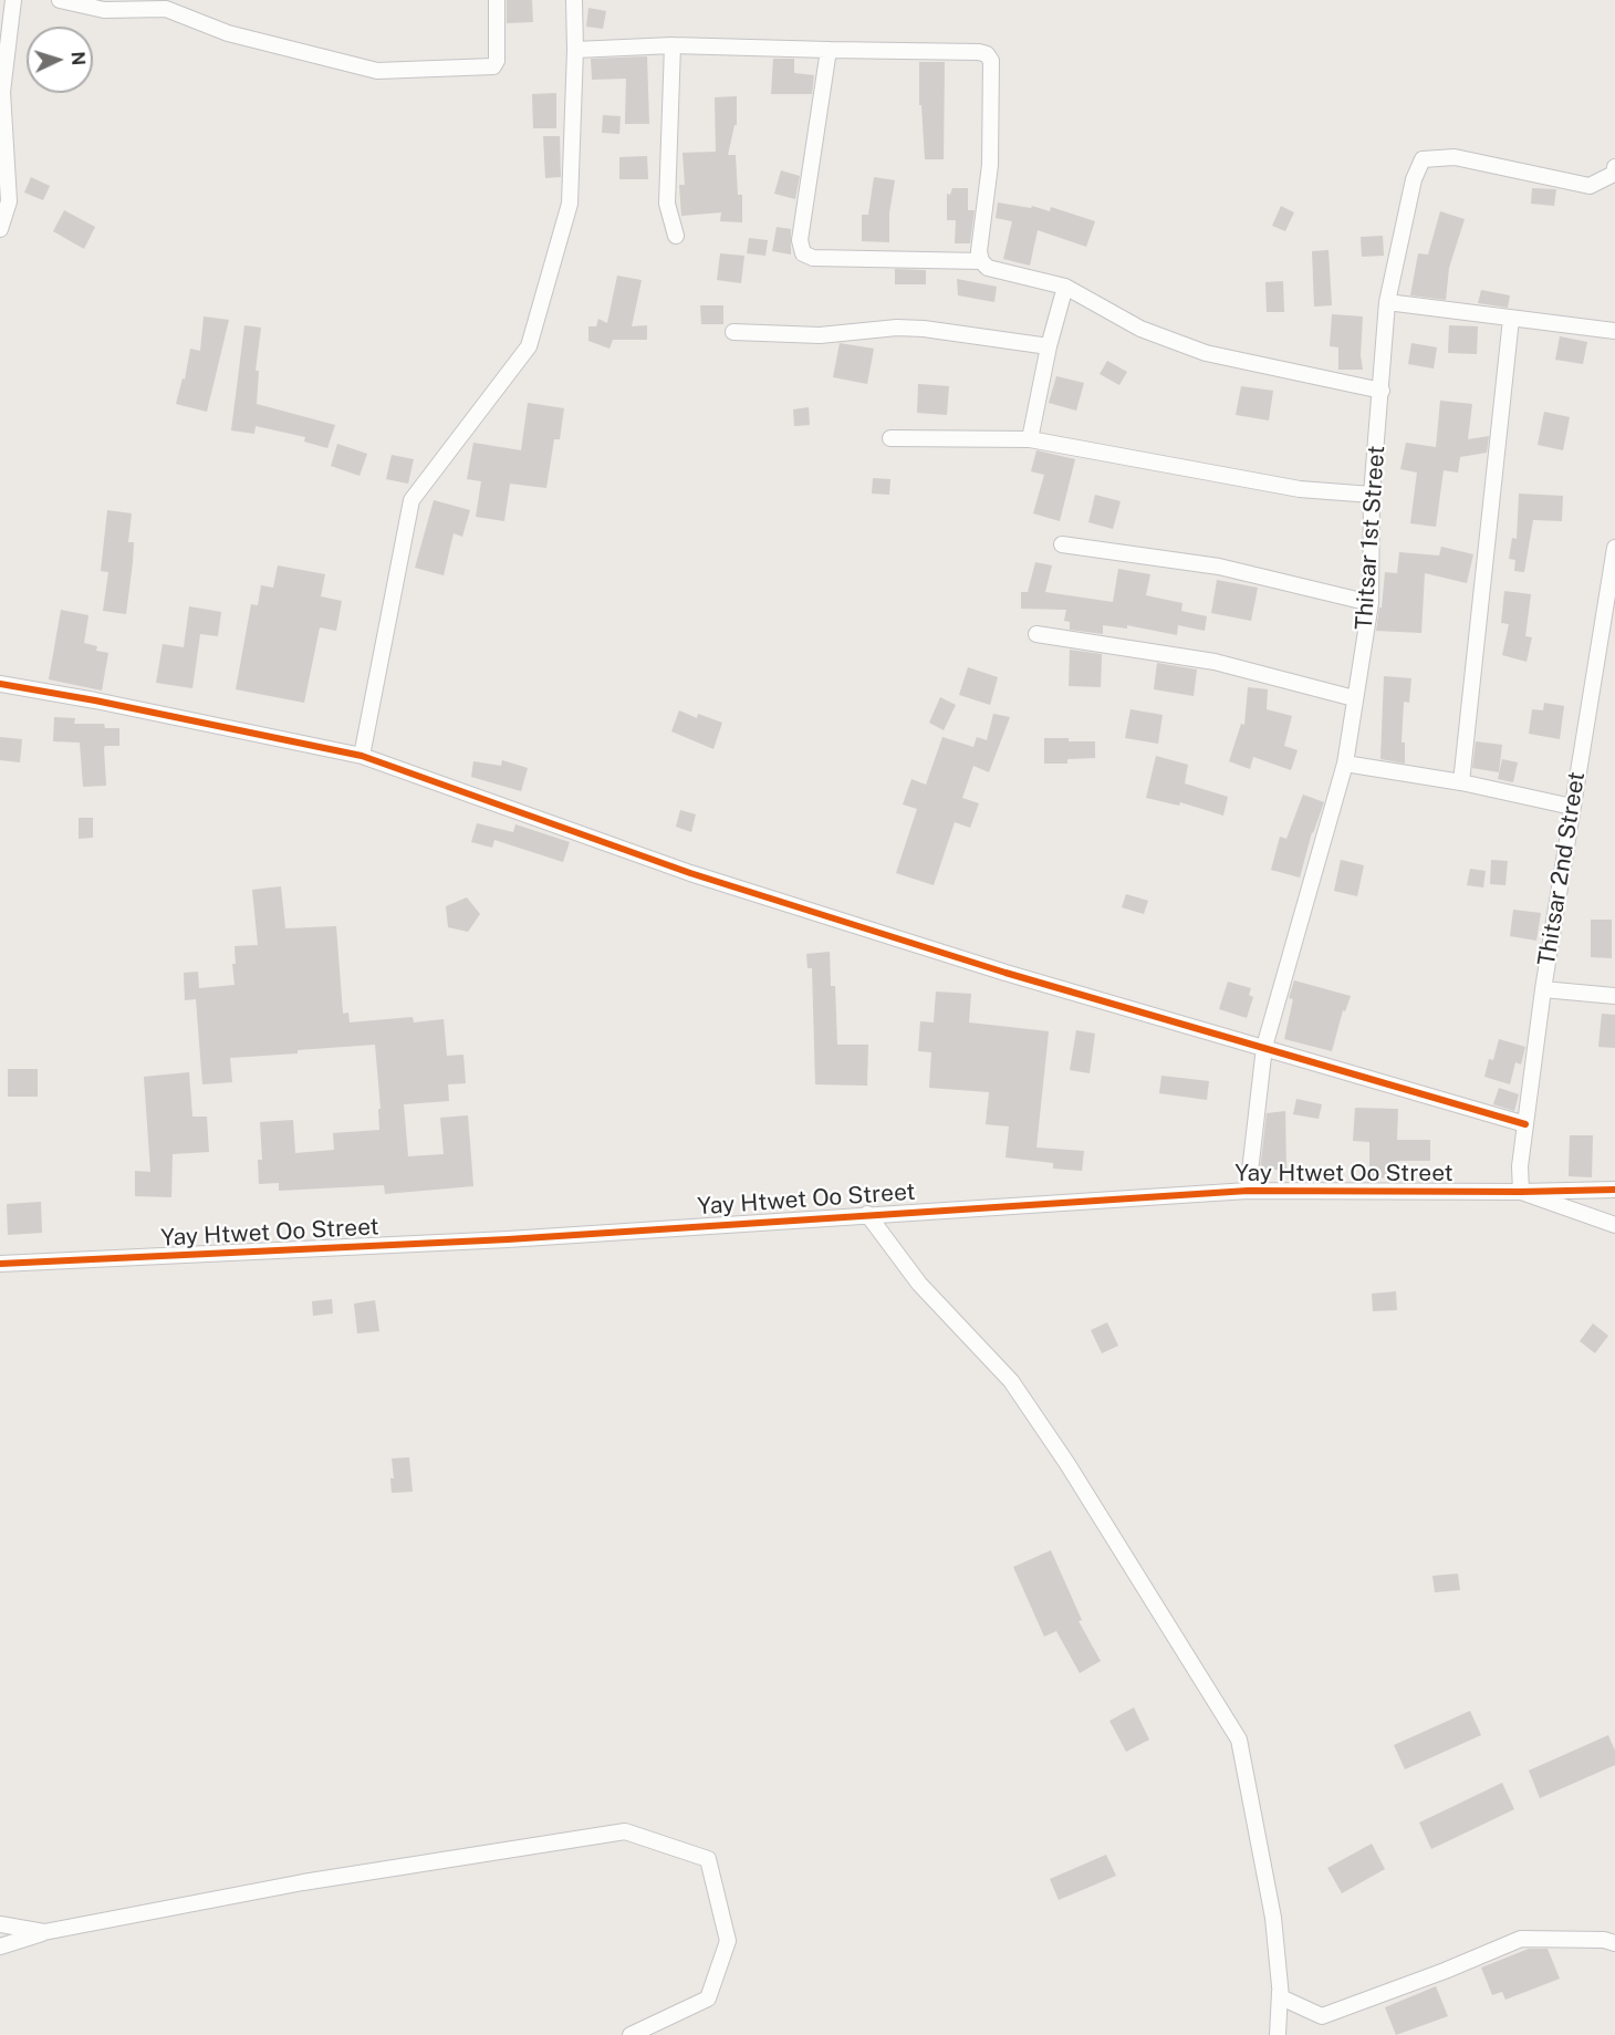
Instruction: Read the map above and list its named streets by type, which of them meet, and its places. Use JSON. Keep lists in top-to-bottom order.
{
  "streets": {
    "street": ["Thitsar 1st Street", "Thitsar 2nd Street", "Yay Htwet Oo Street"]
  },
  "crossings": [
    ["Thitsar 1st Street", "Yay Htwet Oo Street"],
    ["Thitsar 2nd Street", "Yay Htwet Oo Street"]
  ],
  "north": "right"
}
